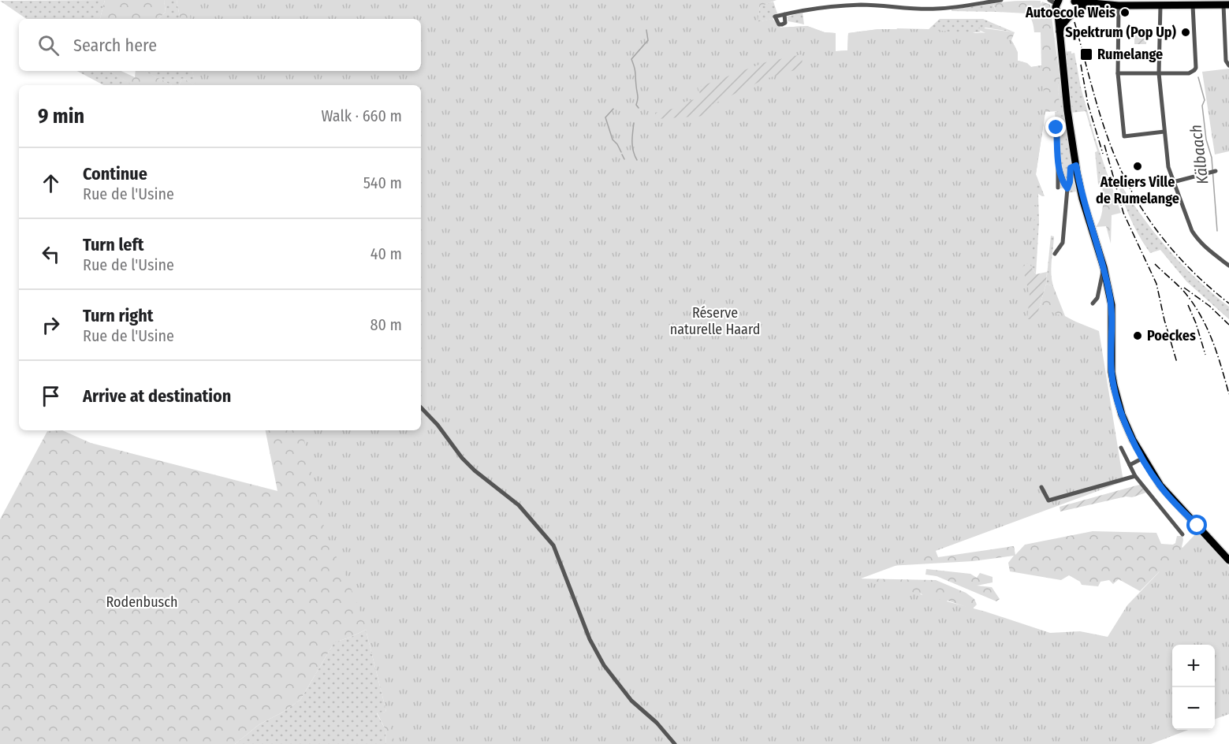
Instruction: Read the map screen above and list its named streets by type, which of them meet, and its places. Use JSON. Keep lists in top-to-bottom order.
{
  "water": ["Kälbaach"],
  "parks": ["Réserve naturelle Haard", "Rodenbusch"],
  "places": {
    "other": [
      "Autoecole Weis",
      "Spektrum (Pop Up)",
      "Ateliers Ville de Rumelange",
      "Poeckes"
    ],
    "transit": ["Rumelange"]
  },
  "page": {
    "search": "Search here",
    "heading": ["9 min", "Walk · 660 m"],
    "list": [
      ["Continue", "Rue de l'Usine", "540 m"],
      ["Turn left", "Rue de l'Usine", "40 m"],
      ["Turn right", "Rue de l'Usine", "80 m"],
      "Arrive at destination"
    ],
    "map_buttons": ["+", "−"]
  }
}
